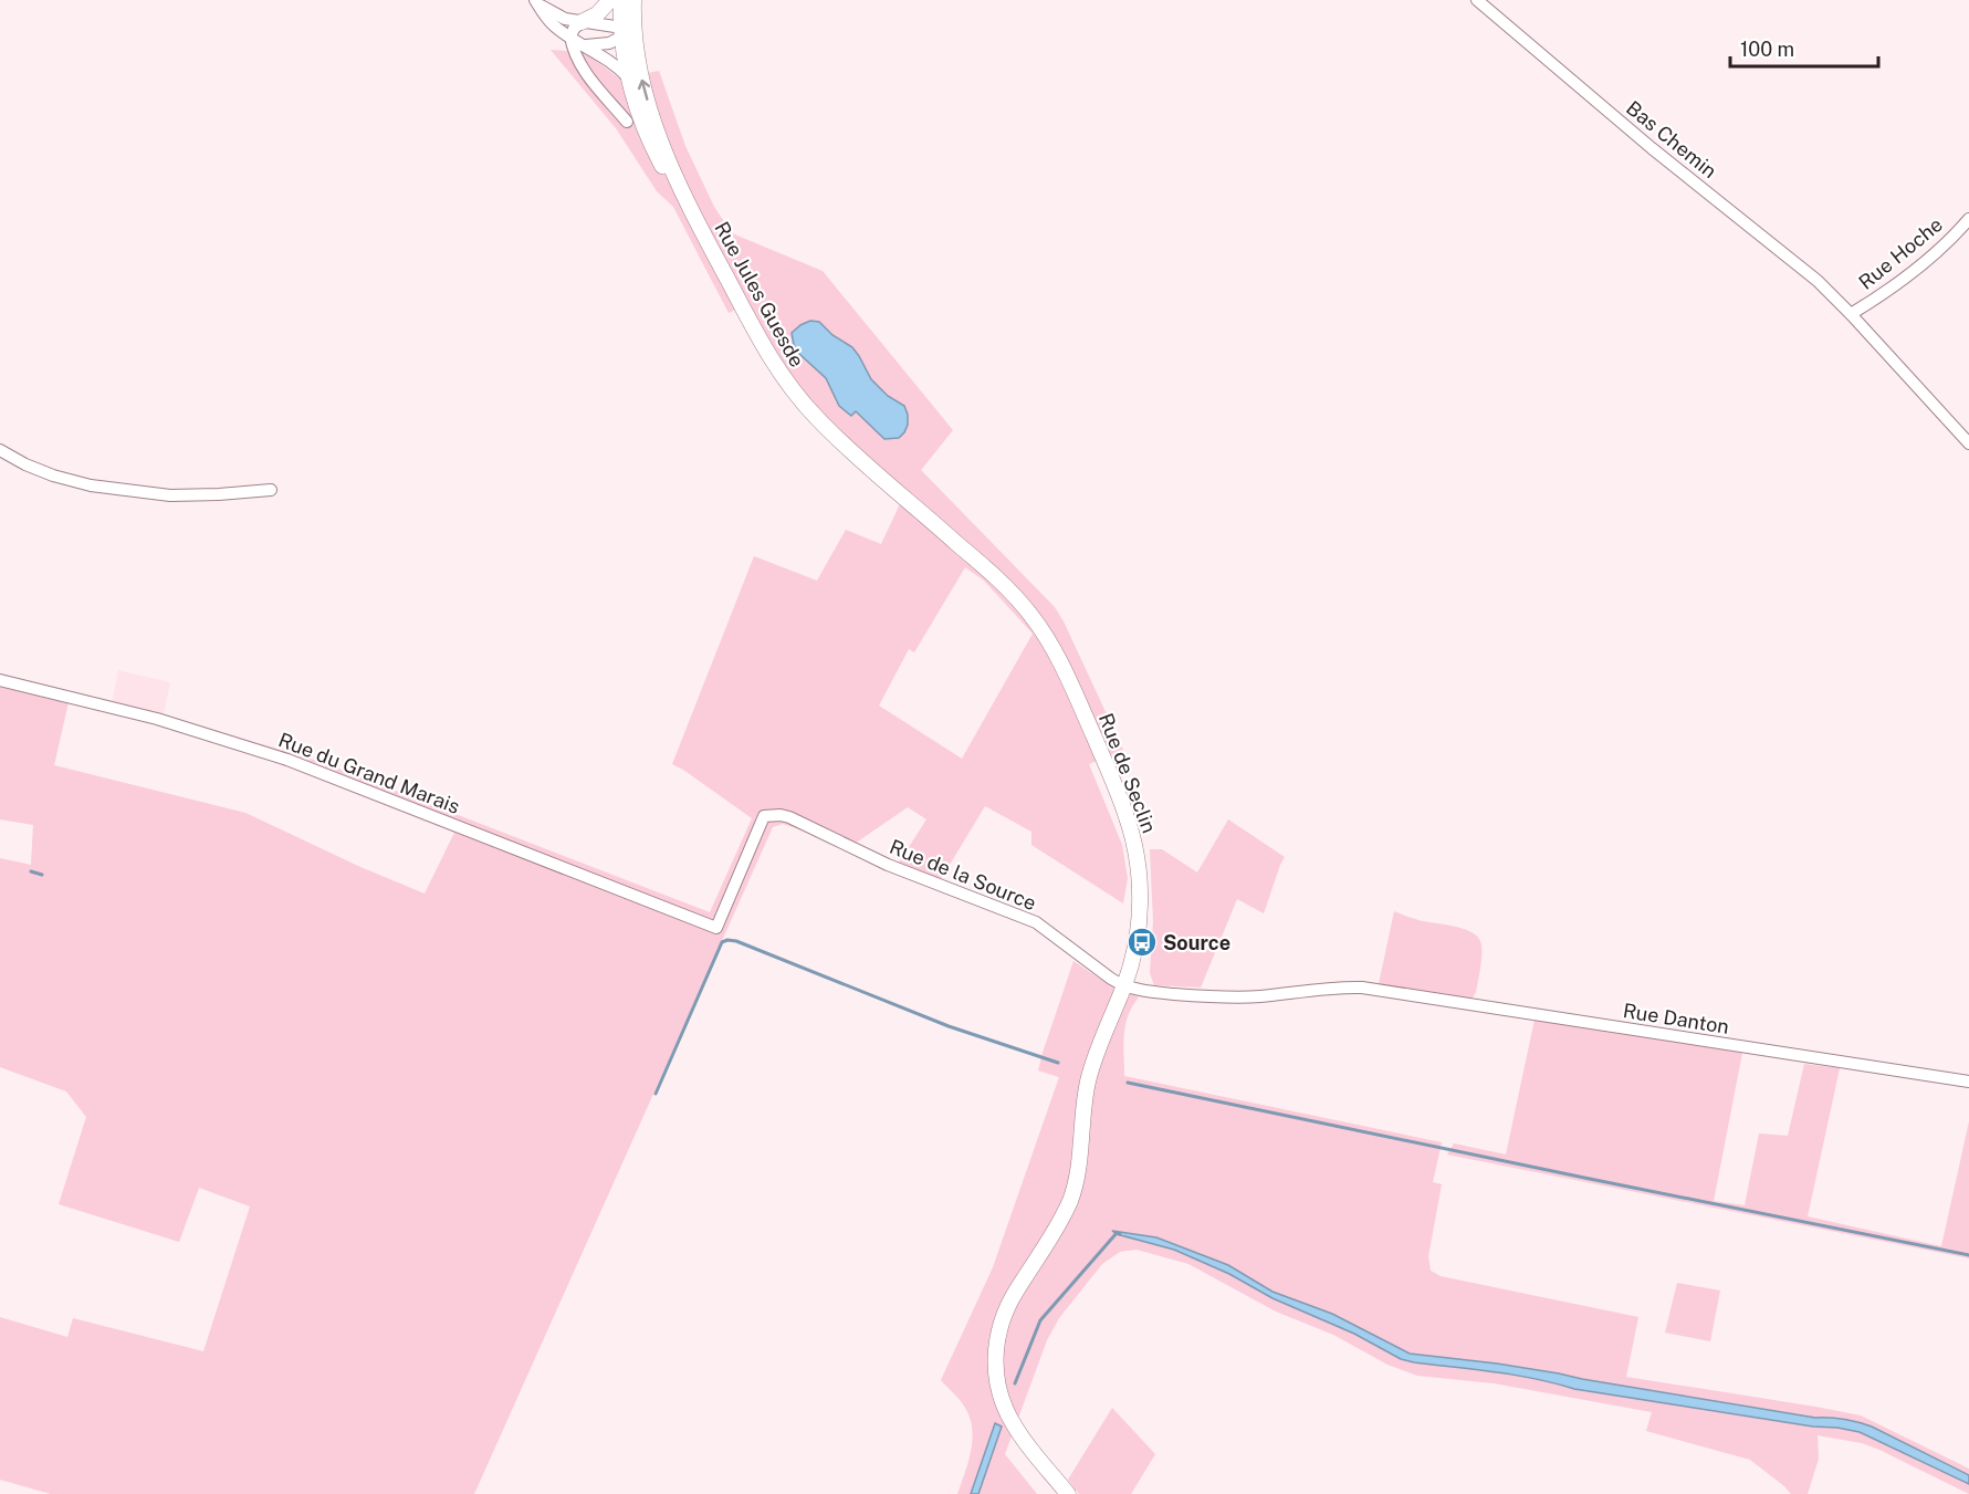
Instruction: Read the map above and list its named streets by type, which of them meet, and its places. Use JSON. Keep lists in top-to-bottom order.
{
  "streets": {
    "main road": ["Rue Jules Guesde", "Rue de Seclin"],
    "street": [
      "Bas Chemin",
      "Rue Hoche",
      "Rue du Grand Marais",
      "Rue de la Source",
      "Rue Danton"
    ]
  },
  "crossings": [
    ["Bas Chemin", "Rue Hoche"],
    ["Rue Jules Guesde", "Rue de Seclin"],
    ["Rue du Grand Marais", "Rue de la Source"],
    ["Rue de Seclin", "Rue de la Source"],
    ["Rue de la Source", "Rue Danton"]
  ],
  "places": {
    "bus stop": ["Source"]
  },
  "scale_bar": "100 m"
}
